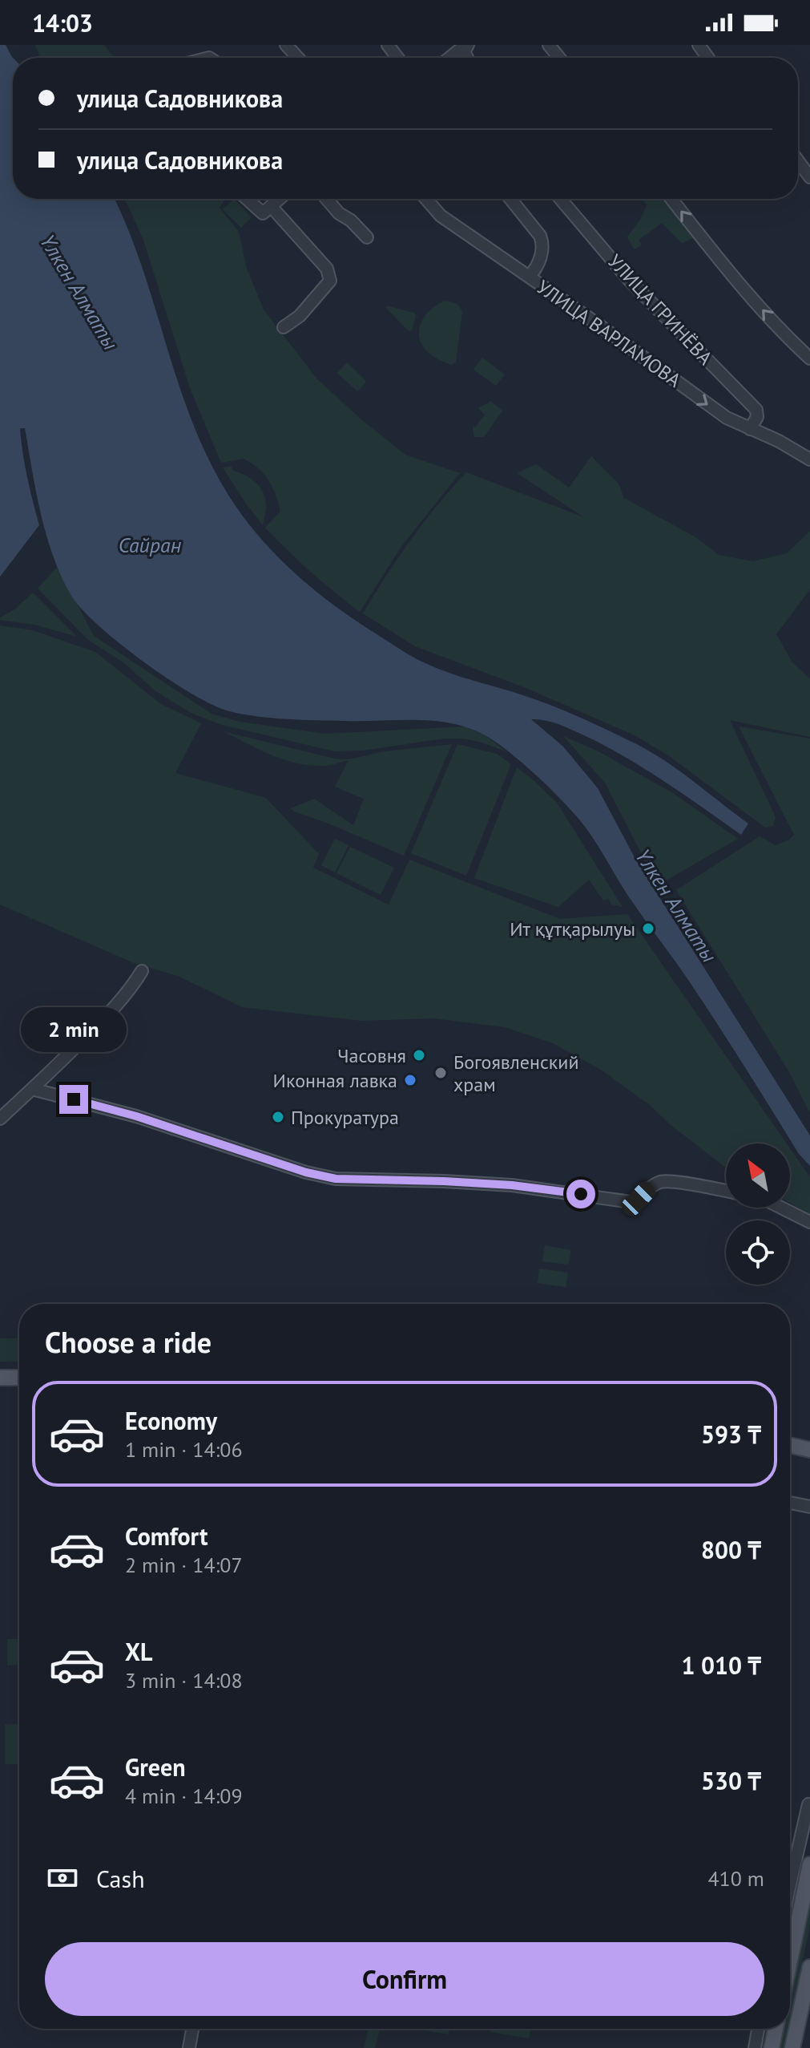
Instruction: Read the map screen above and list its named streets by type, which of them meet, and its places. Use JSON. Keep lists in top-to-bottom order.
{
  "streets": {
    "street": ["УЛИЦА ГРИНЁВА", "УЛИЦА ВАРЛАМОВА"]
  },
  "crossings": [
    ["УЛИЦА ГРИНЁВА", "УЛИЦА ВАРЛАМОВА"]
  ],
  "one_way": ["УЛИЦА ВАРЛАМОВА"],
  "water": ["Үлкен Алматы", "Сайран"],
  "places": [
    "Ит құтқарылуы",
    "Часовня",
    "Богоявленский храм",
    "Иконная лавка",
    "Прокуратура"
  ],
  "north": "top left",
  "page": {
    "status": "14:03",
    "banner": ["улица Садовникова", "улица Садовникова"],
    "bubble": "2 min",
    "heading": "Choose a ride",
    "list": [
      {
        "name": "Economy",
        "note": "1 min · 14:06",
        "value": "593 ₸"
      },
      {
        "name": "Comfort",
        "note": "2 min · 14:07",
        "value": "800 ₸"
      },
      {
        "name": "XL",
        "note": "3 min · 14:08",
        "value": "1 010 ₸"
      },
      {
        "name": "Green",
        "note": "4 min · 14:09",
        "value": "530 ₸"
      }
    ],
    "pay": ["Cash", "410 m"],
    "buttons": "Confirm"
  }
}
